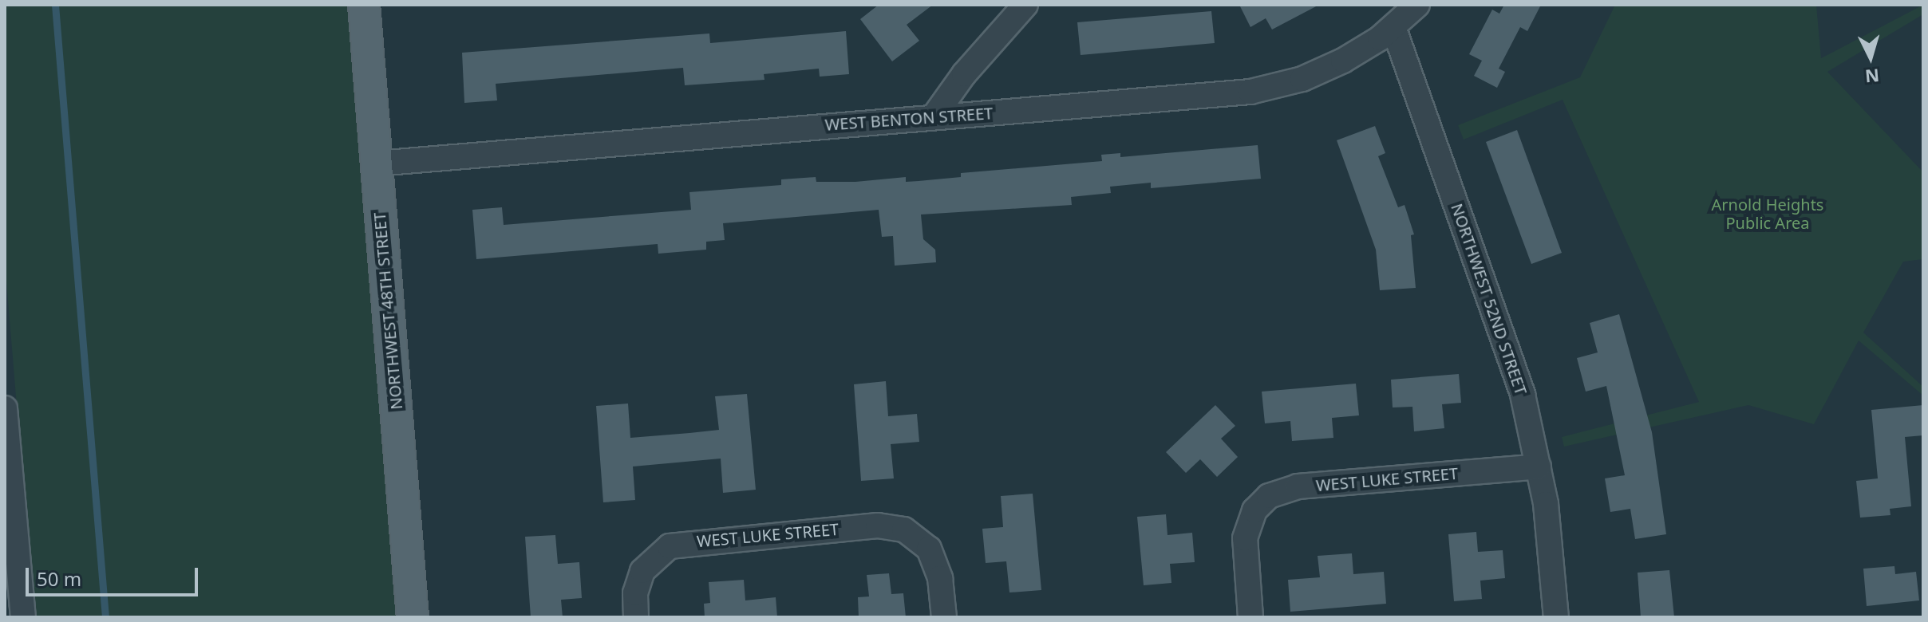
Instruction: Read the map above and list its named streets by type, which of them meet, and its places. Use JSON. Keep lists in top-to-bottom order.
{
  "streets": {
    "main road": ["NORTHWEST 48TH STREET"],
    "street": ["WEST BENTON STREET", "NORTHWEST 52ND STREET", "WEST LUKE STREET"]
  },
  "crossings": [
    ["WEST BENTON STREET", "NORTHWEST 52ND STREET"],
    ["WEST BENTON STREET", "NORTHWEST 48TH STREET"],
    ["NORTHWEST 52ND STREET", "WEST LUKE STREET"]
  ],
  "parks": ["Arnold Heights Public Area"],
  "scale_bar": "50 m",
  "north": "bottom"
}
